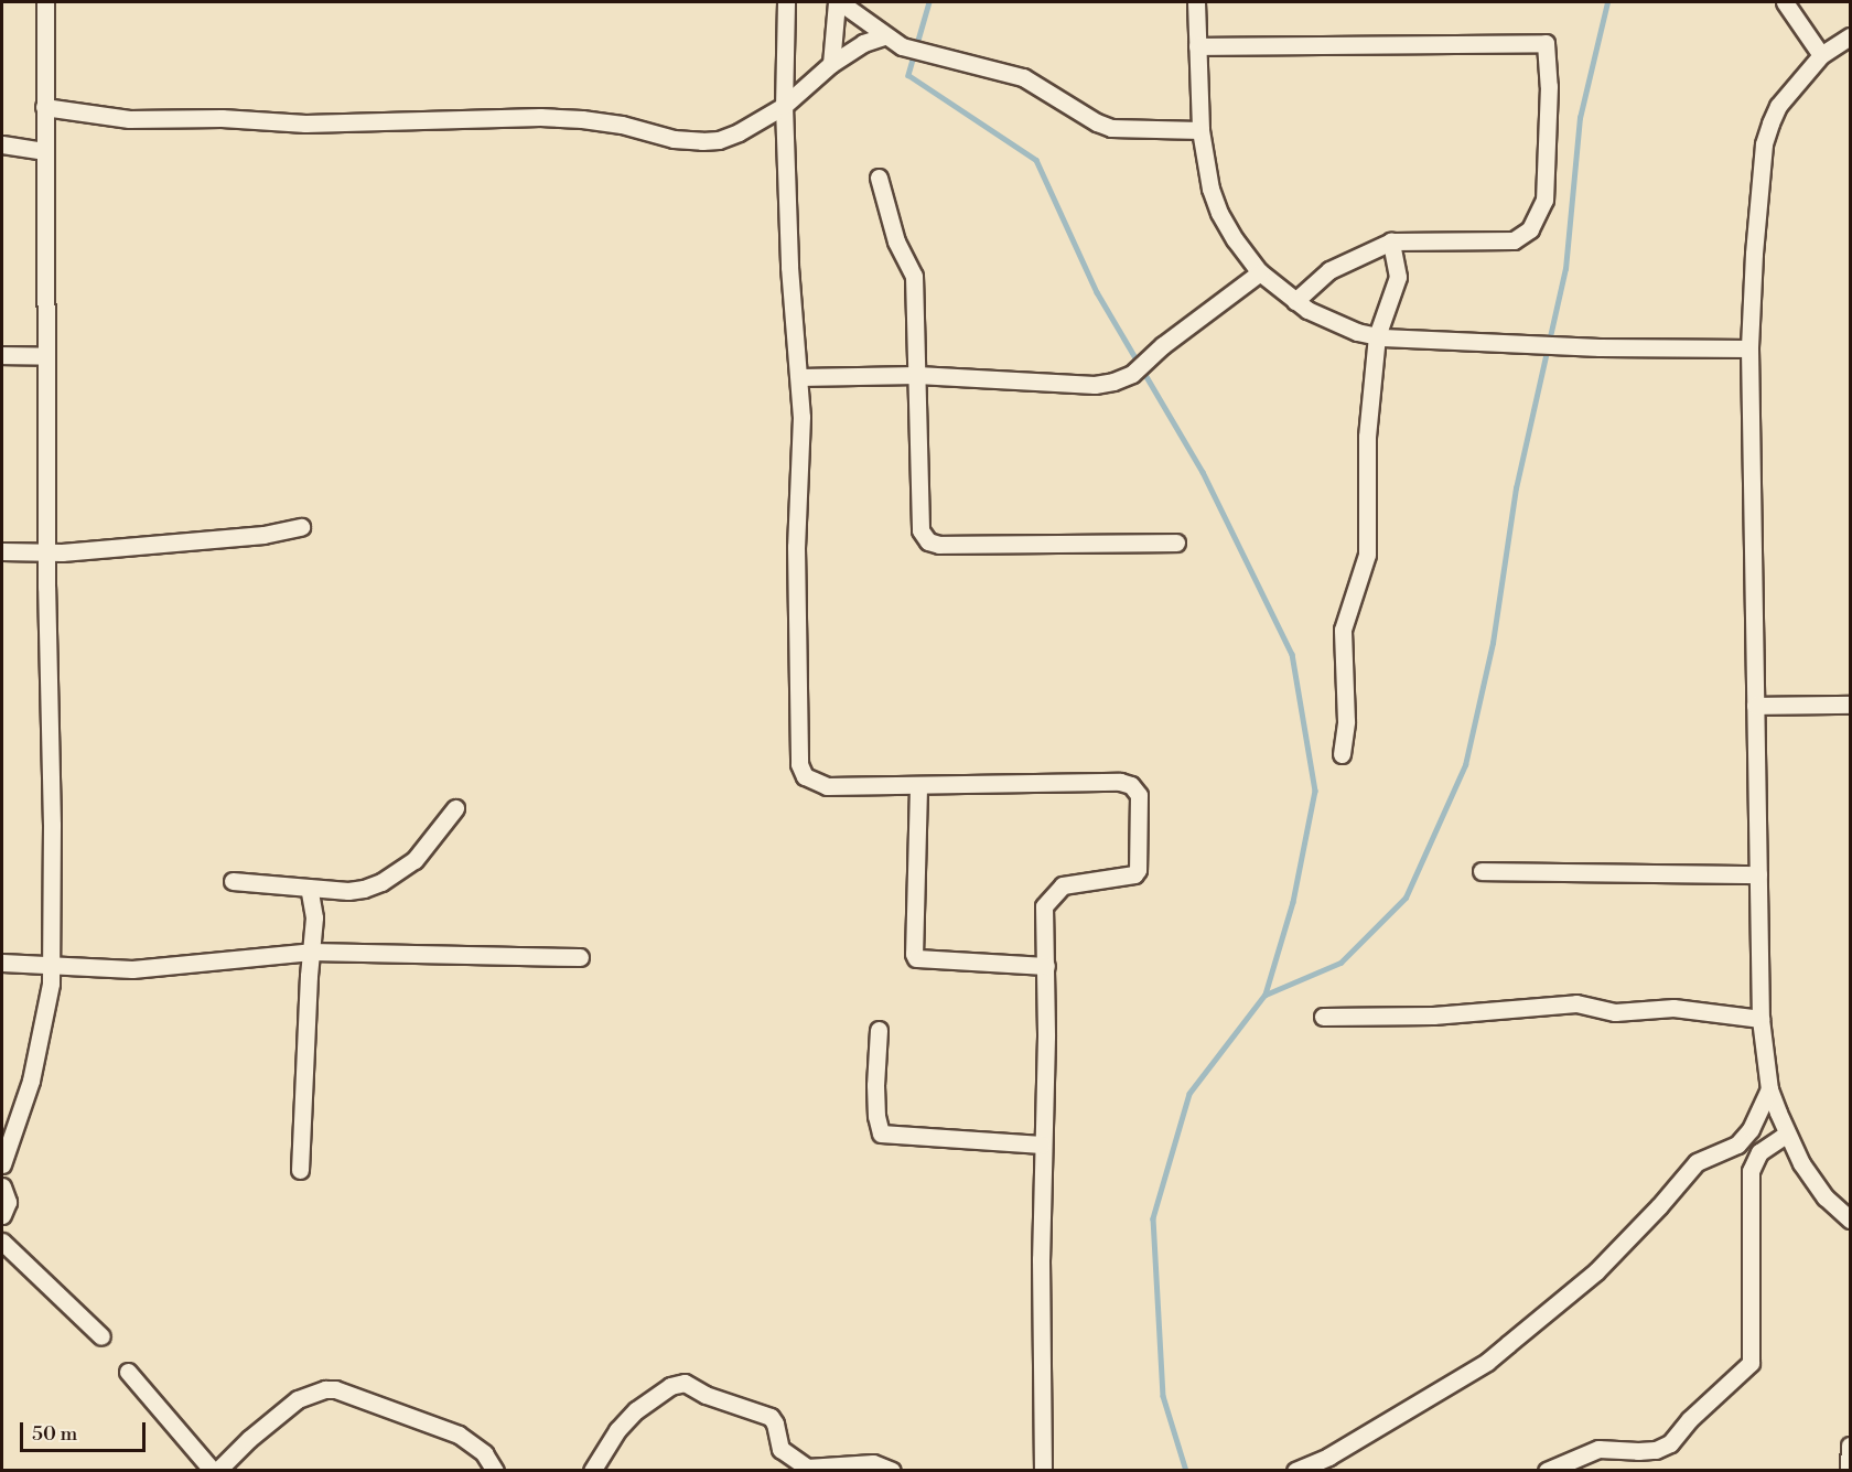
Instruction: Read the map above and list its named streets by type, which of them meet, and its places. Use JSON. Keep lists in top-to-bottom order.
{
  "scale_bar": "50 m"
}
